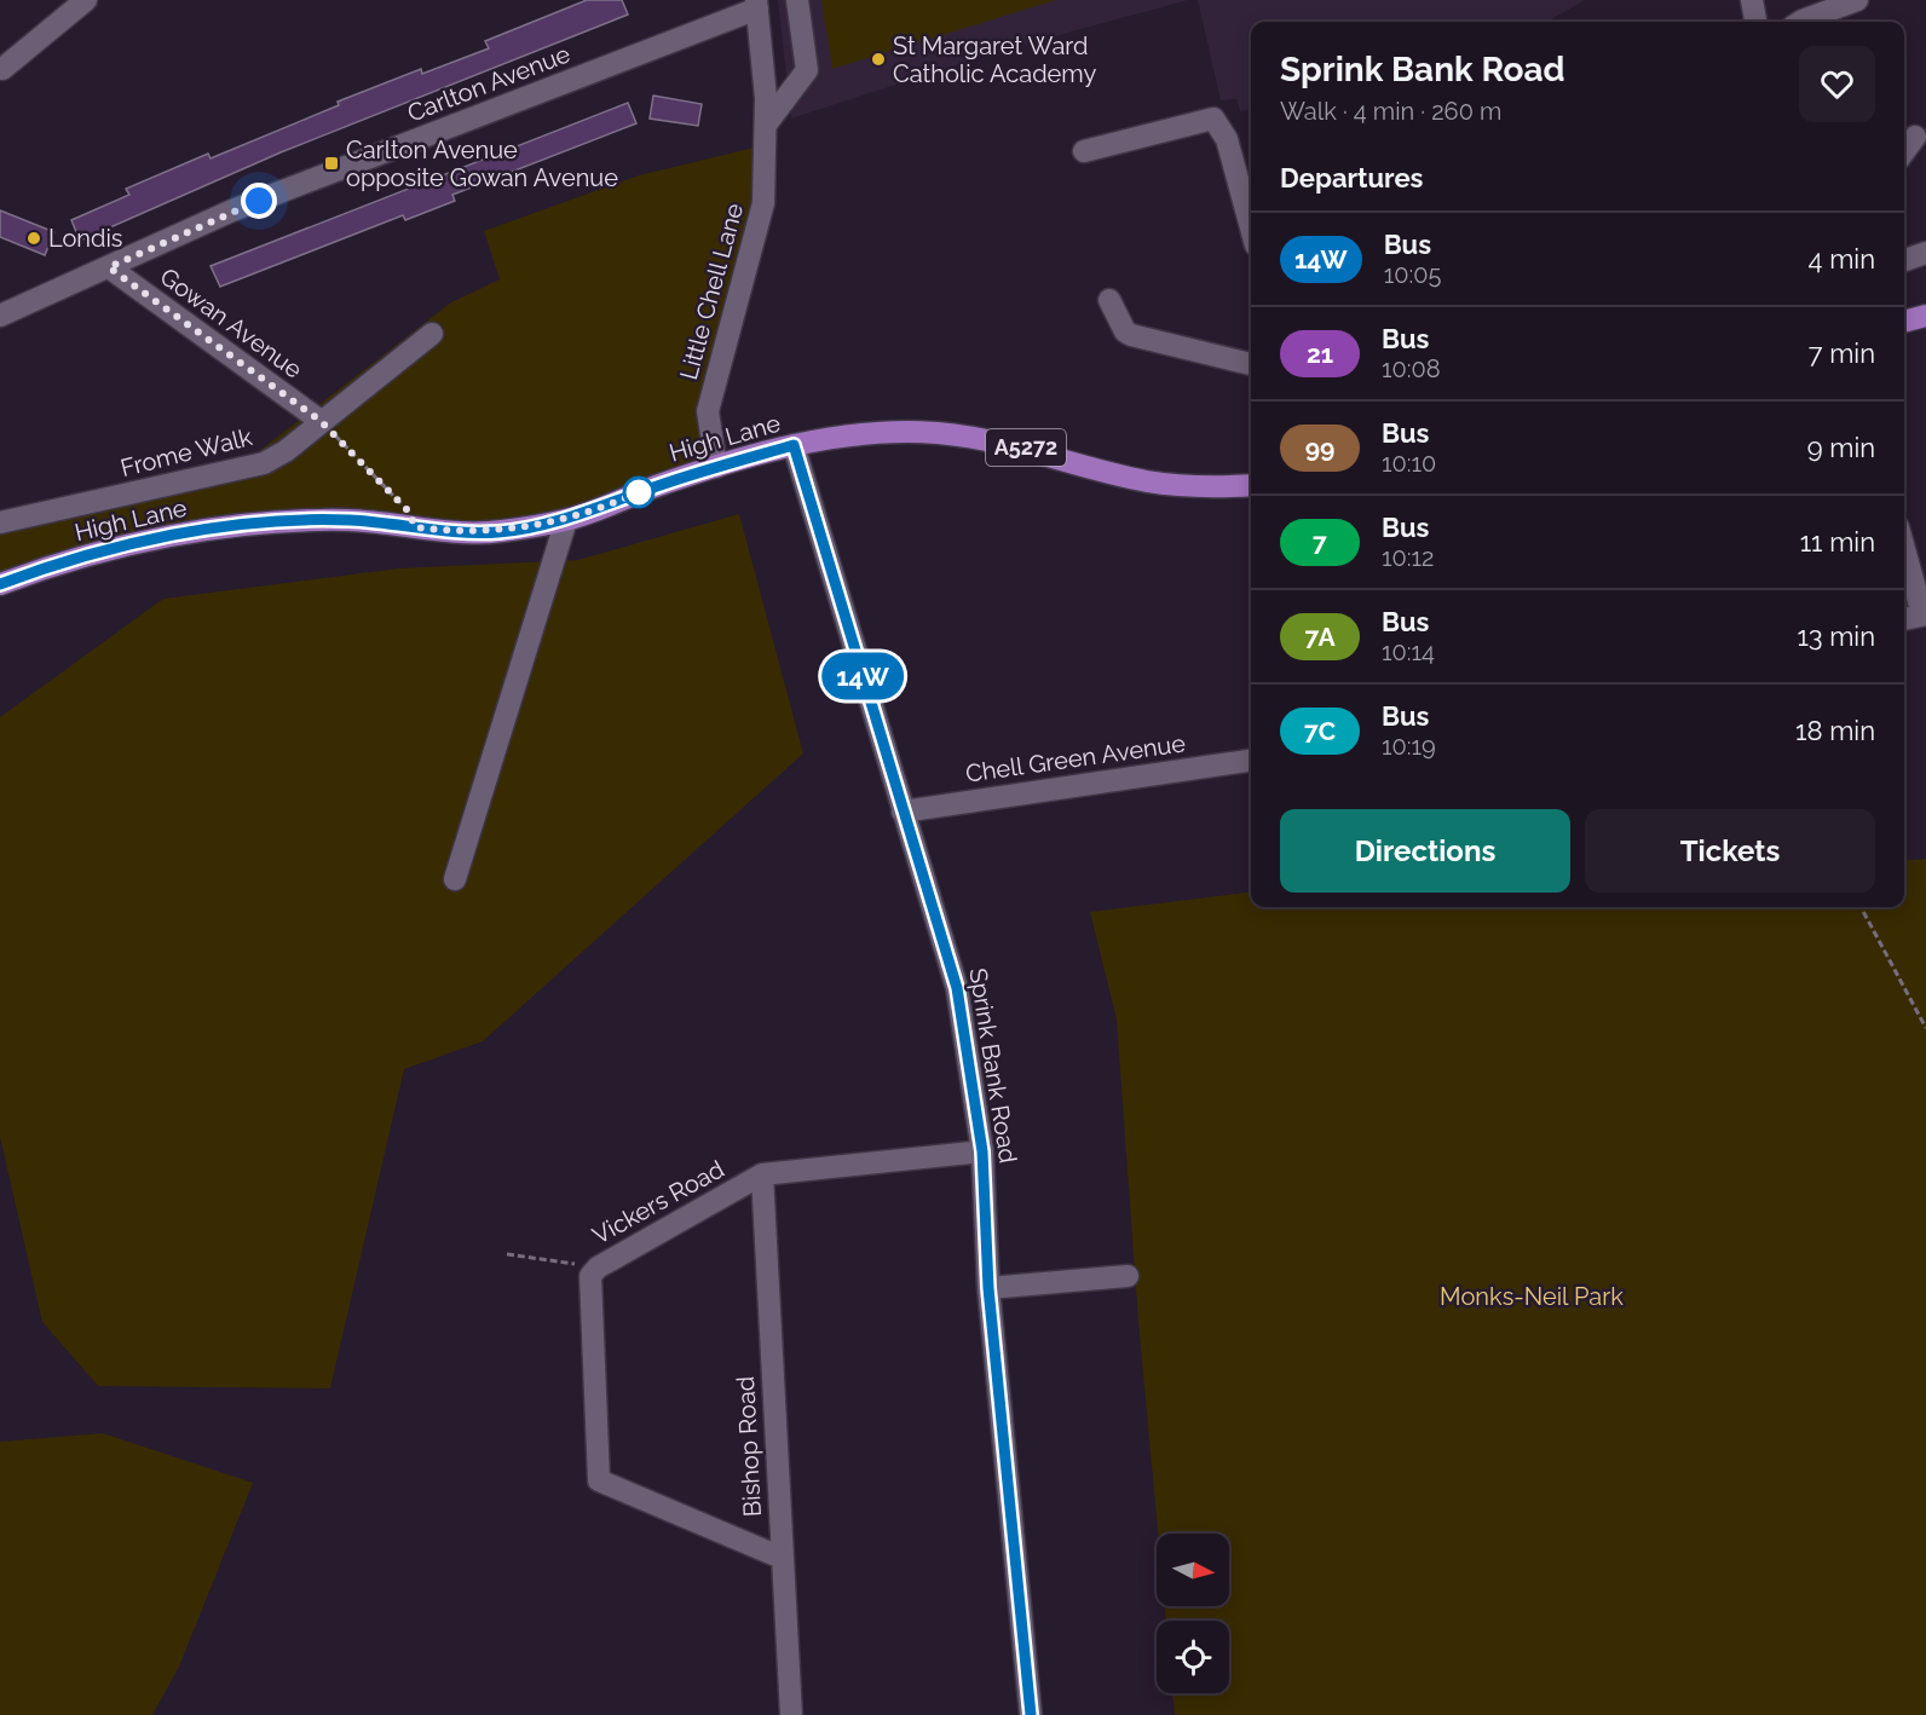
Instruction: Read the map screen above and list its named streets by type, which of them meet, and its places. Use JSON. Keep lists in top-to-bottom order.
{
  "streets": {
    "main road": ["High Lane", "A5272"],
    "street": [
      "Carlton Avenue",
      "Little Chell Lane",
      "Gowan Avenue",
      "Frome Walk",
      "Chell Green Avenue",
      "Sprink Bank Road",
      "Vickers Road",
      "Bishop Road"
    ]
  },
  "crossings": [
    ["Carlton Avenue", "Little Chell Lane"],
    ["Carlton Avenue", "Gowan Avenue"],
    ["Little Chell Lane", "High Lane"],
    ["Gowan Avenue", "Frome Walk"],
    ["High Lane", "Sprink Bank Road"],
    ["Chell Green Avenue", "Sprink Bank Road"],
    ["Sprink Bank Road", "Vickers Road"],
    ["Vickers Road", "Bishop Road"]
  ],
  "parks": ["Monks-Neil Park"],
  "places": {
    "other": ["St Margaret Ward Catholic Academy", "Londis"],
    "transit": ["Carlton Avenue opposite Gowan Avenue"]
  },
  "lines": ["bus line 14W"],
  "north": "right",
  "page": {
    "on_map": "14W",
    "heading": [
      ["Sprink Bank Road", "Walk · 4 min · 260 m"],
      "Departures"
    ],
    "list": [
      {
        "mark": "14W",
        "name": "Bus",
        "note": "10:05",
        "value": "4 min"
      },
      {
        "mark": "21",
        "name": "Bus",
        "note": "10:08",
        "value": "7 min"
      },
      {
        "mark": "99",
        "name": "Bus",
        "note": "10:10",
        "value": "9 min"
      },
      {
        "mark": "7",
        "name": "Bus",
        "note": "10:12",
        "value": "11 min"
      },
      {
        "mark": "7A",
        "name": "Bus",
        "note": "10:14",
        "value": "13 min"
      },
      {
        "mark": "7C",
        "name": "Bus",
        "note": "10:19",
        "value": "18 min"
      }
    ],
    "buttons": ["Directions", "Tickets"]
  }
}
